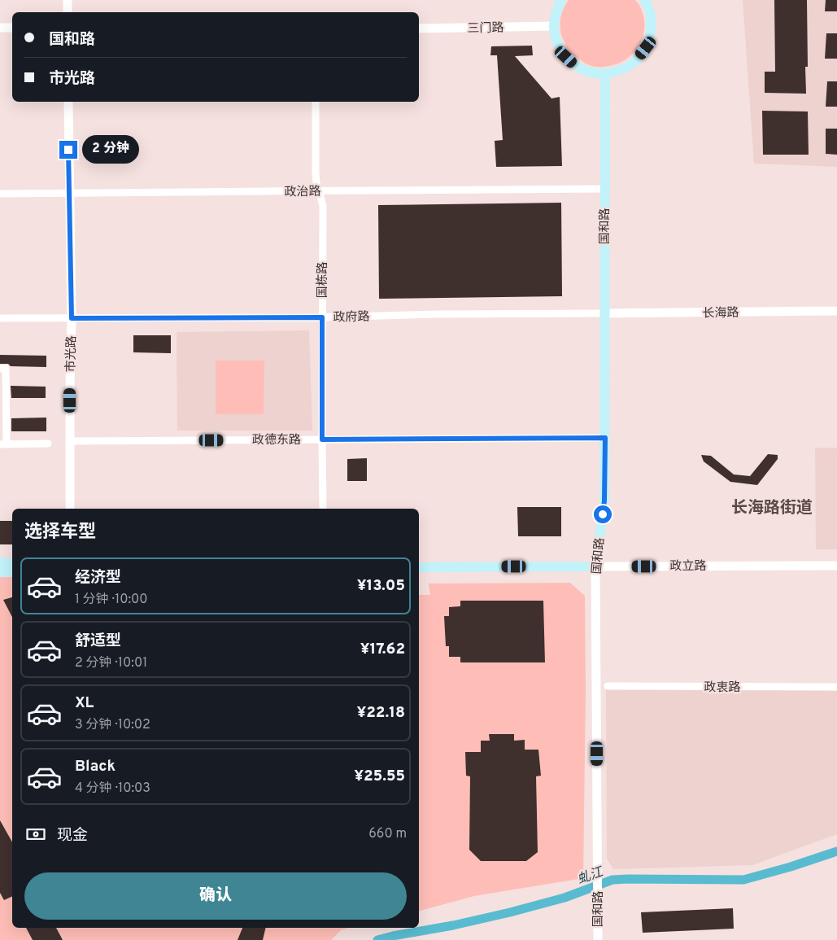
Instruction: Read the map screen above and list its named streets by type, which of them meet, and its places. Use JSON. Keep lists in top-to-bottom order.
{
  "streets": {
    "main road": ["国和路", "政立路"],
    "street": [
      "三门路",
      "政治路",
      "国栋路",
      "长海路",
      "政府路",
      "市光路",
      "政德东路",
      "政衷路"
    ]
  },
  "crossings": [
    ["政治路", "国和路"],
    ["政治路", "国栋路"],
    ["政治路", "市光路"],
    ["国和路", "长海路"],
    ["国和路", "政府路"],
    ["国和路", "政德东路"],
    ["国和路", "政立路"],
    ["国栋路", "政府路"],
    ["国栋路", "政德东路"],
    ["长海路", "政府路"],
    ["政府路", "市光路"],
    ["市光路", "政德东路"]
  ],
  "districts": ["长海路街道"],
  "water": ["虬江"],
  "page": {
    "banner": ["国和路", "市光路"],
    "bubble": "2 分钟",
    "heading": "选择车型",
    "list": [
      {
        "name": "经济型",
        "note": "1 分钟 · 10:00",
        "value": "¥13.05"
      },
      {
        "name": "舒适型",
        "note": "2 分钟 · 10:01",
        "value": "¥17.62"
      },
      {
        "name": "XL",
        "note": "3 分钟 · 10:02",
        "value": "¥22.18"
      },
      {
        "name": "Black",
        "note": "4 分钟 · 10:03",
        "value": "¥25.55"
      }
    ],
    "pay": ["现金", "660 m"],
    "buttons": "确认"
  }
}
